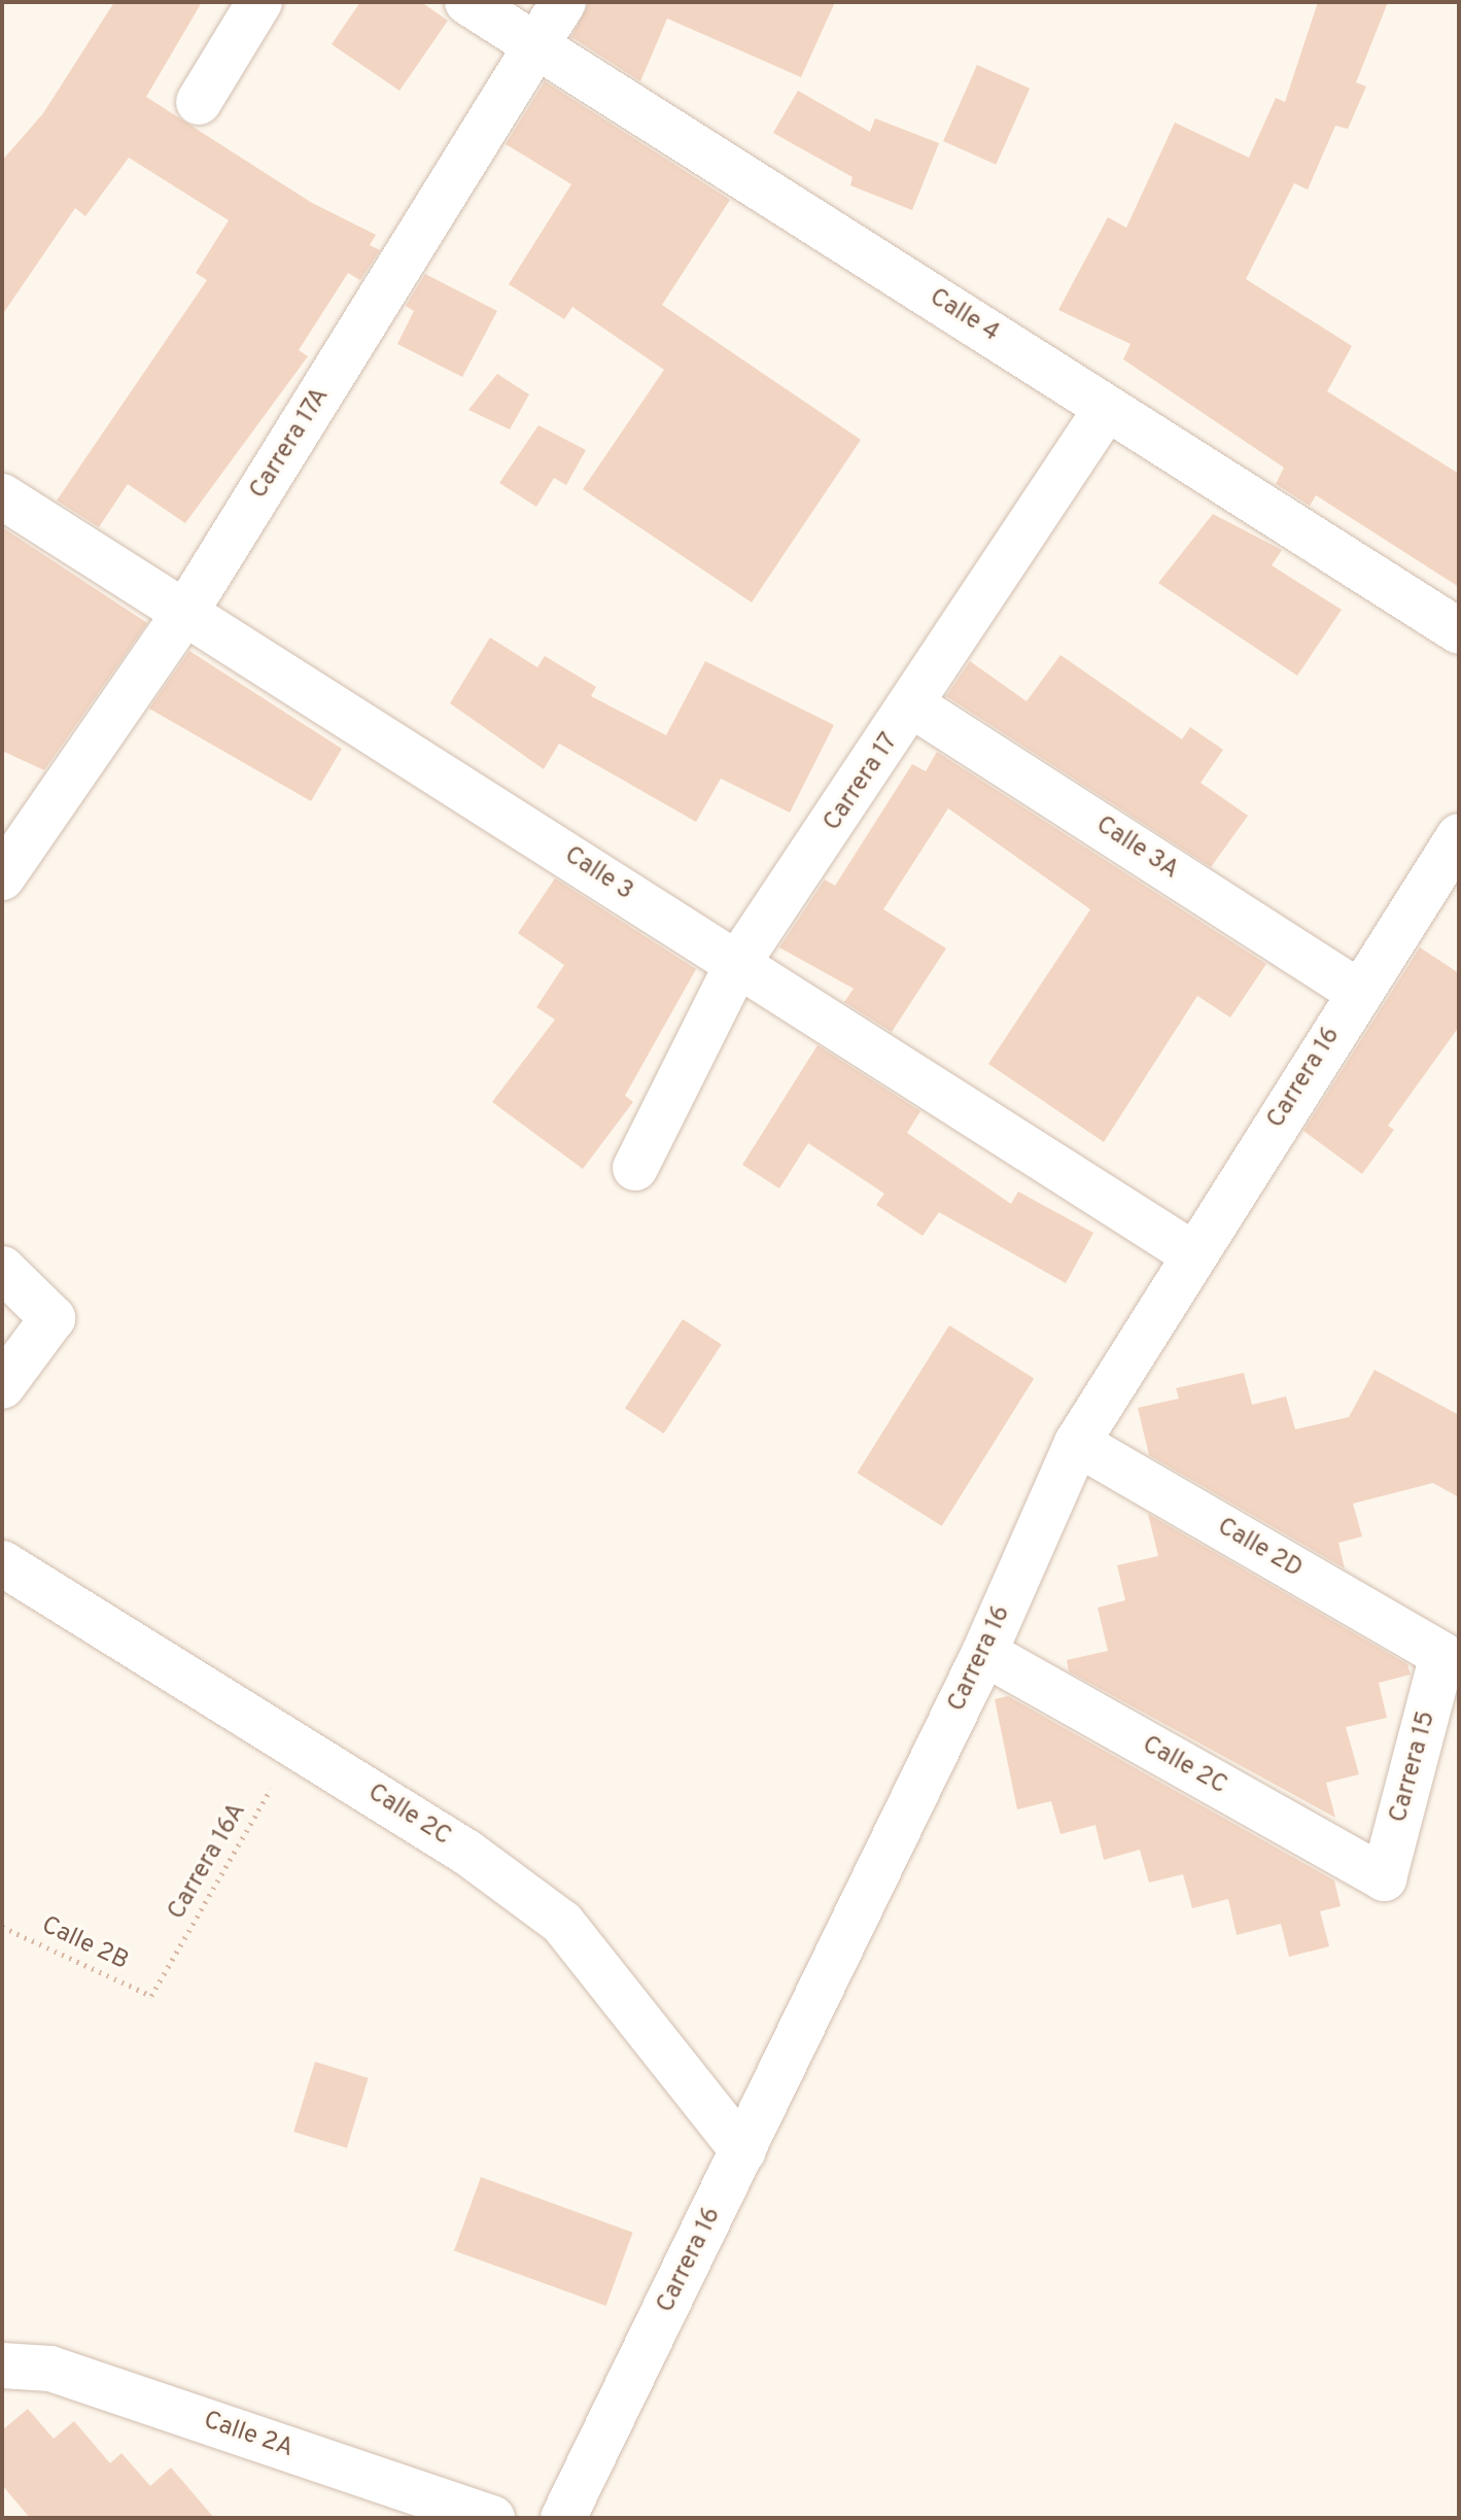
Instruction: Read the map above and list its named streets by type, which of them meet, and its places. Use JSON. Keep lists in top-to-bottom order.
{
  "streets": {
    "street": [
      "Calle 4",
      "Carrera 17A",
      "Carrera 17",
      "Calle 3A",
      "Calle 3",
      "Carrera 16",
      "Calle 2D",
      "Calle 2C",
      "Carrera 15",
      "Calle 2A"
    ],
    "path": ["Carrera 16A", "Calle 2B"]
  },
  "crossings": [
    ["Calle 4", "Carrera 17A"],
    ["Calle 4", "Carrera 17"],
    ["Carrera 17A", "Calle 3"],
    ["Carrera 17", "Calle 3A"],
    ["Carrera 17", "Calle 3"],
    ["Calle 3A", "Carrera 16"],
    ["Calle 3", "Carrera 16"],
    ["Carrera 16", "Calle 2D"],
    ["Carrera 16", "Calle 2C"],
    ["Calle 2D", "Carrera 15"],
    ["Calle 2C", "Carrera 15"],
    ["Calle 2C", "Carrera 16A"],
    ["Carrera 16A", "Calle 2B"]
  ]
}
